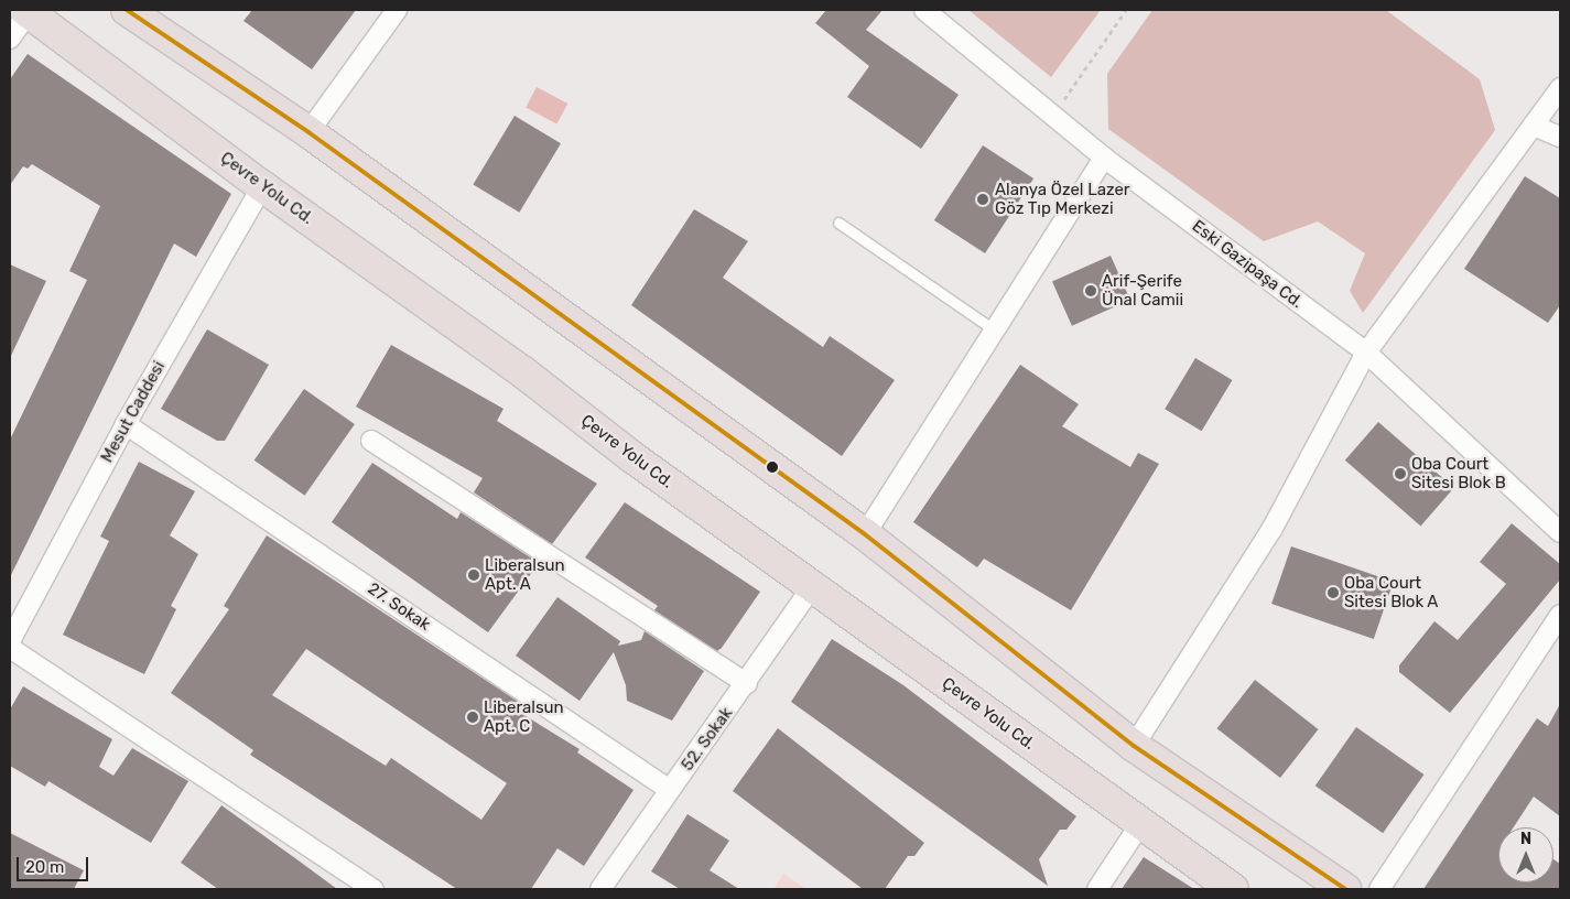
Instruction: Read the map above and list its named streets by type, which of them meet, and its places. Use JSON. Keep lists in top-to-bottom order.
{
  "streets": {
    "highway": ["Çevre Yolu Cd."],
    "street": [
      "Eski Gazipaşa Cd.",
      "Mesut Caddesi",
      "27. Sokak",
      "52. Sokak"
    ]
  },
  "crossings": [
    ["Çevre Yolu Cd.", "Mesut Caddesi"],
    ["Çevre Yolu Cd.", "52. Sokak"],
    ["Mesut Caddesi", "27. Sokak"],
    ["27. Sokak", "52. Sokak"]
  ],
  "places": [
    "Alanya Özel Lazer Göz Tıp Merkezi",
    "Arif-Şerife Ünal Camii",
    "Oba Court Sitesi Blok B",
    "Liberalsun Apt. A",
    "Oba Court Sitesi Blok A",
    "Liberalsun Apt. C"
  ],
  "scale_bar": "20 m",
  "north": "top"
}
